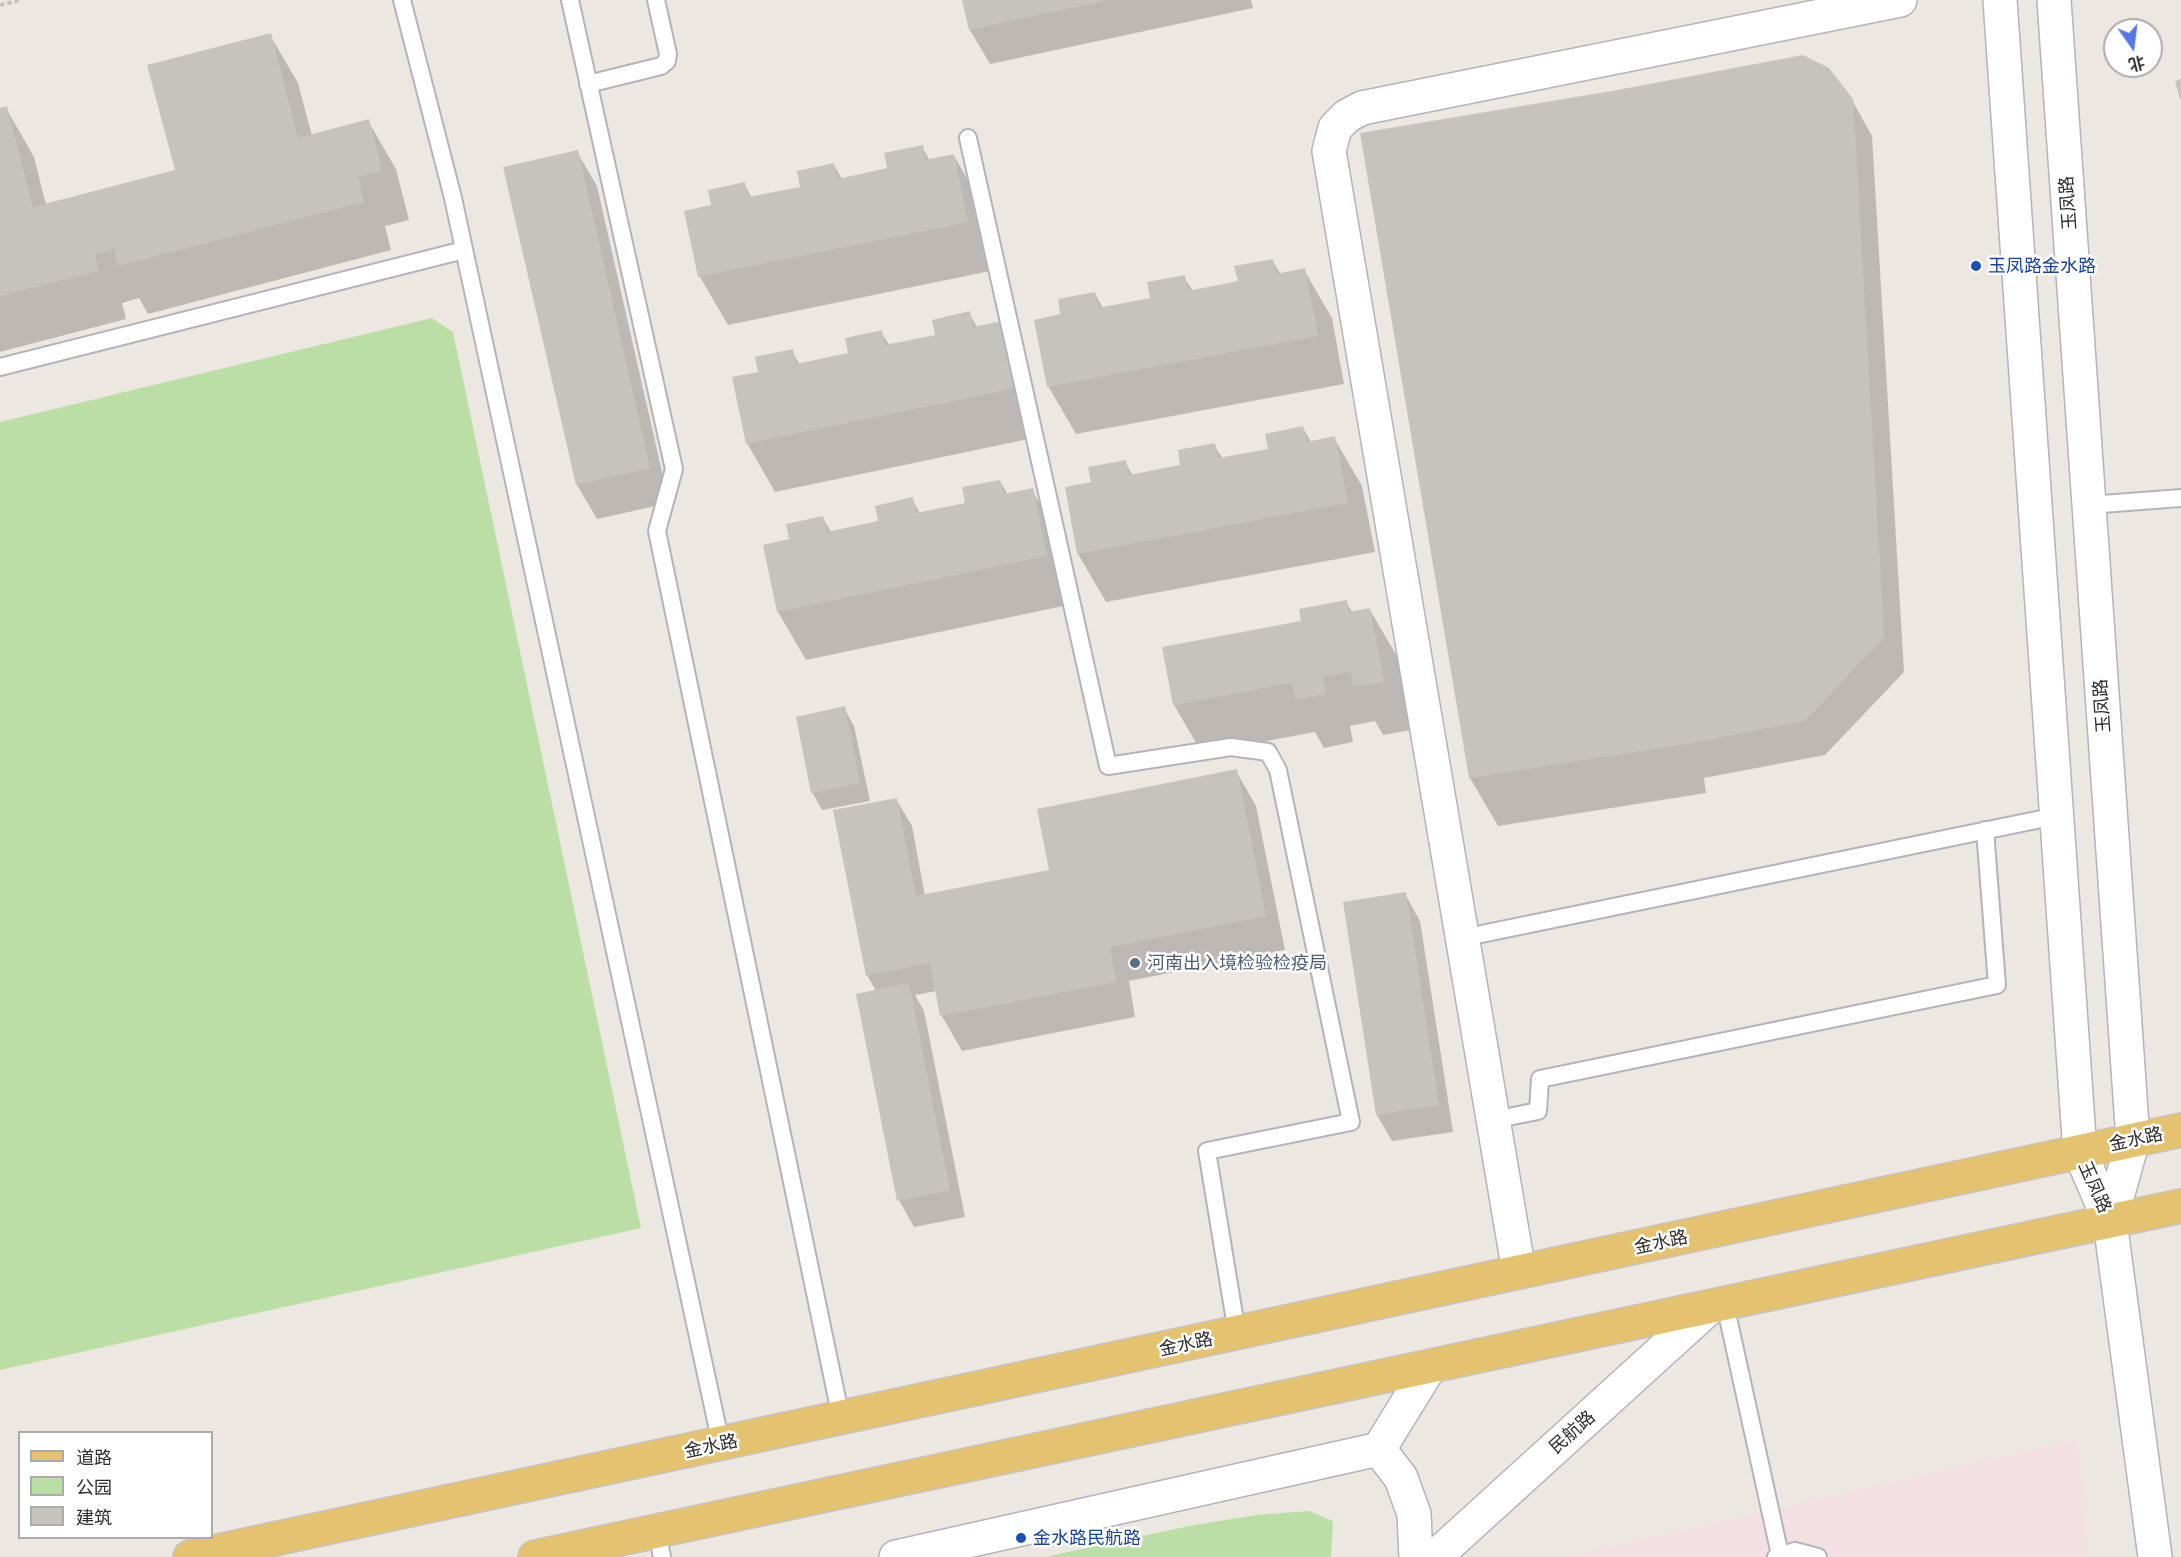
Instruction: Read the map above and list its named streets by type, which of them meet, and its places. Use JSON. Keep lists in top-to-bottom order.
{
  "streets": {
    "main road": ["金水路"],
    "street": ["玉凤路", "民航路"]
  },
  "crossings": [
    ["玉凤路", "金水路"]
  ],
  "places": ["玉凤路金水路", "河南出入境检验检疫局", "金水路民航路"],
  "legend": ["道路", "公园", "建筑"],
  "north": "bottom"
}
